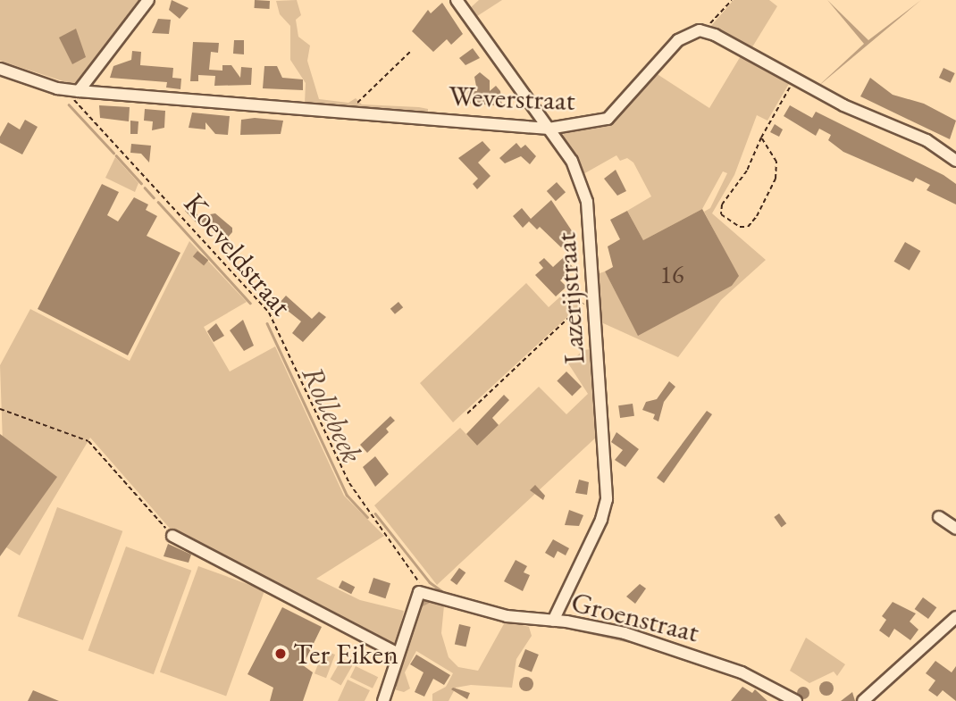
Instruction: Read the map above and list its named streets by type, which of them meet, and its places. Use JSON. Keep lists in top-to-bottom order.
{
  "streets": {
    "street": ["Weverstraat", "Lazerijstraat", "Groenstraat"],
    "path": ["Koeveldstraat"]
  },
  "crossings": [
    ["Weverstraat", "Koeveldstraat"],
    ["Weverstraat", "Lazerijstraat"],
    ["Koeveldstraat", "Groenstraat"],
    ["Lazerijstraat", "Groenstraat"]
  ],
  "water": ["Rollebeek"],
  "places": ["Ter Eiken"],
  "house_numbers": ["16"]
}
